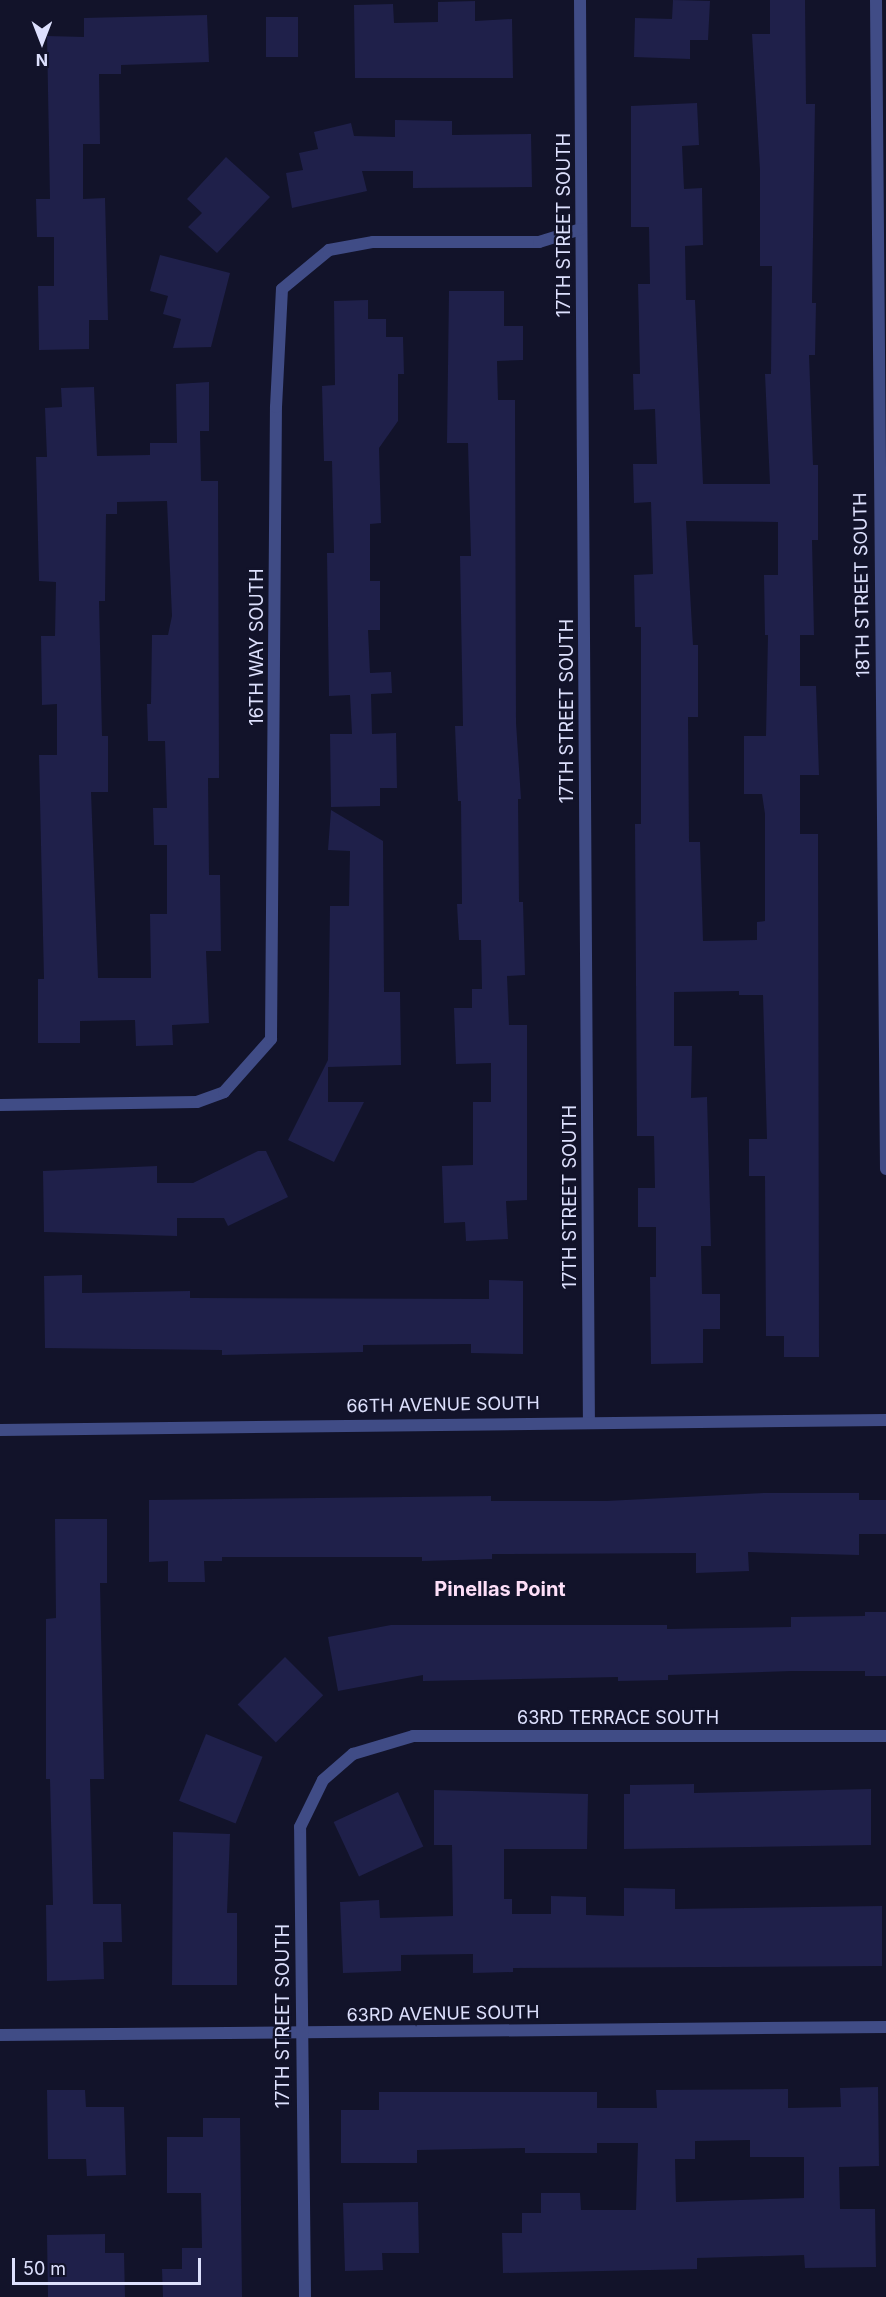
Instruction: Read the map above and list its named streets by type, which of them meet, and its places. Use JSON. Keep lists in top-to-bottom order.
{
  "streets": {
    "street": [
      "17TH STREET SOUTH",
      "18TH STREET SOUTH",
      "16TH WAY SOUTH",
      "66TH AVENUE SOUTH",
      "63RD TERRACE SOUTH",
      "63RD AVENUE SOUTH"
    ]
  },
  "crossings": [
    ["17TH STREET SOUTH", "16TH WAY SOUTH"],
    ["17TH STREET SOUTH", "66TH AVENUE SOUTH"],
    ["17TH STREET SOUTH", "63RD TERRACE SOUTH"],
    ["17TH STREET SOUTH", "63RD AVENUE SOUTH"]
  ],
  "districts": ["Pinellas Point"],
  "scale_bar": "50 m",
  "north": "bottom"
}
